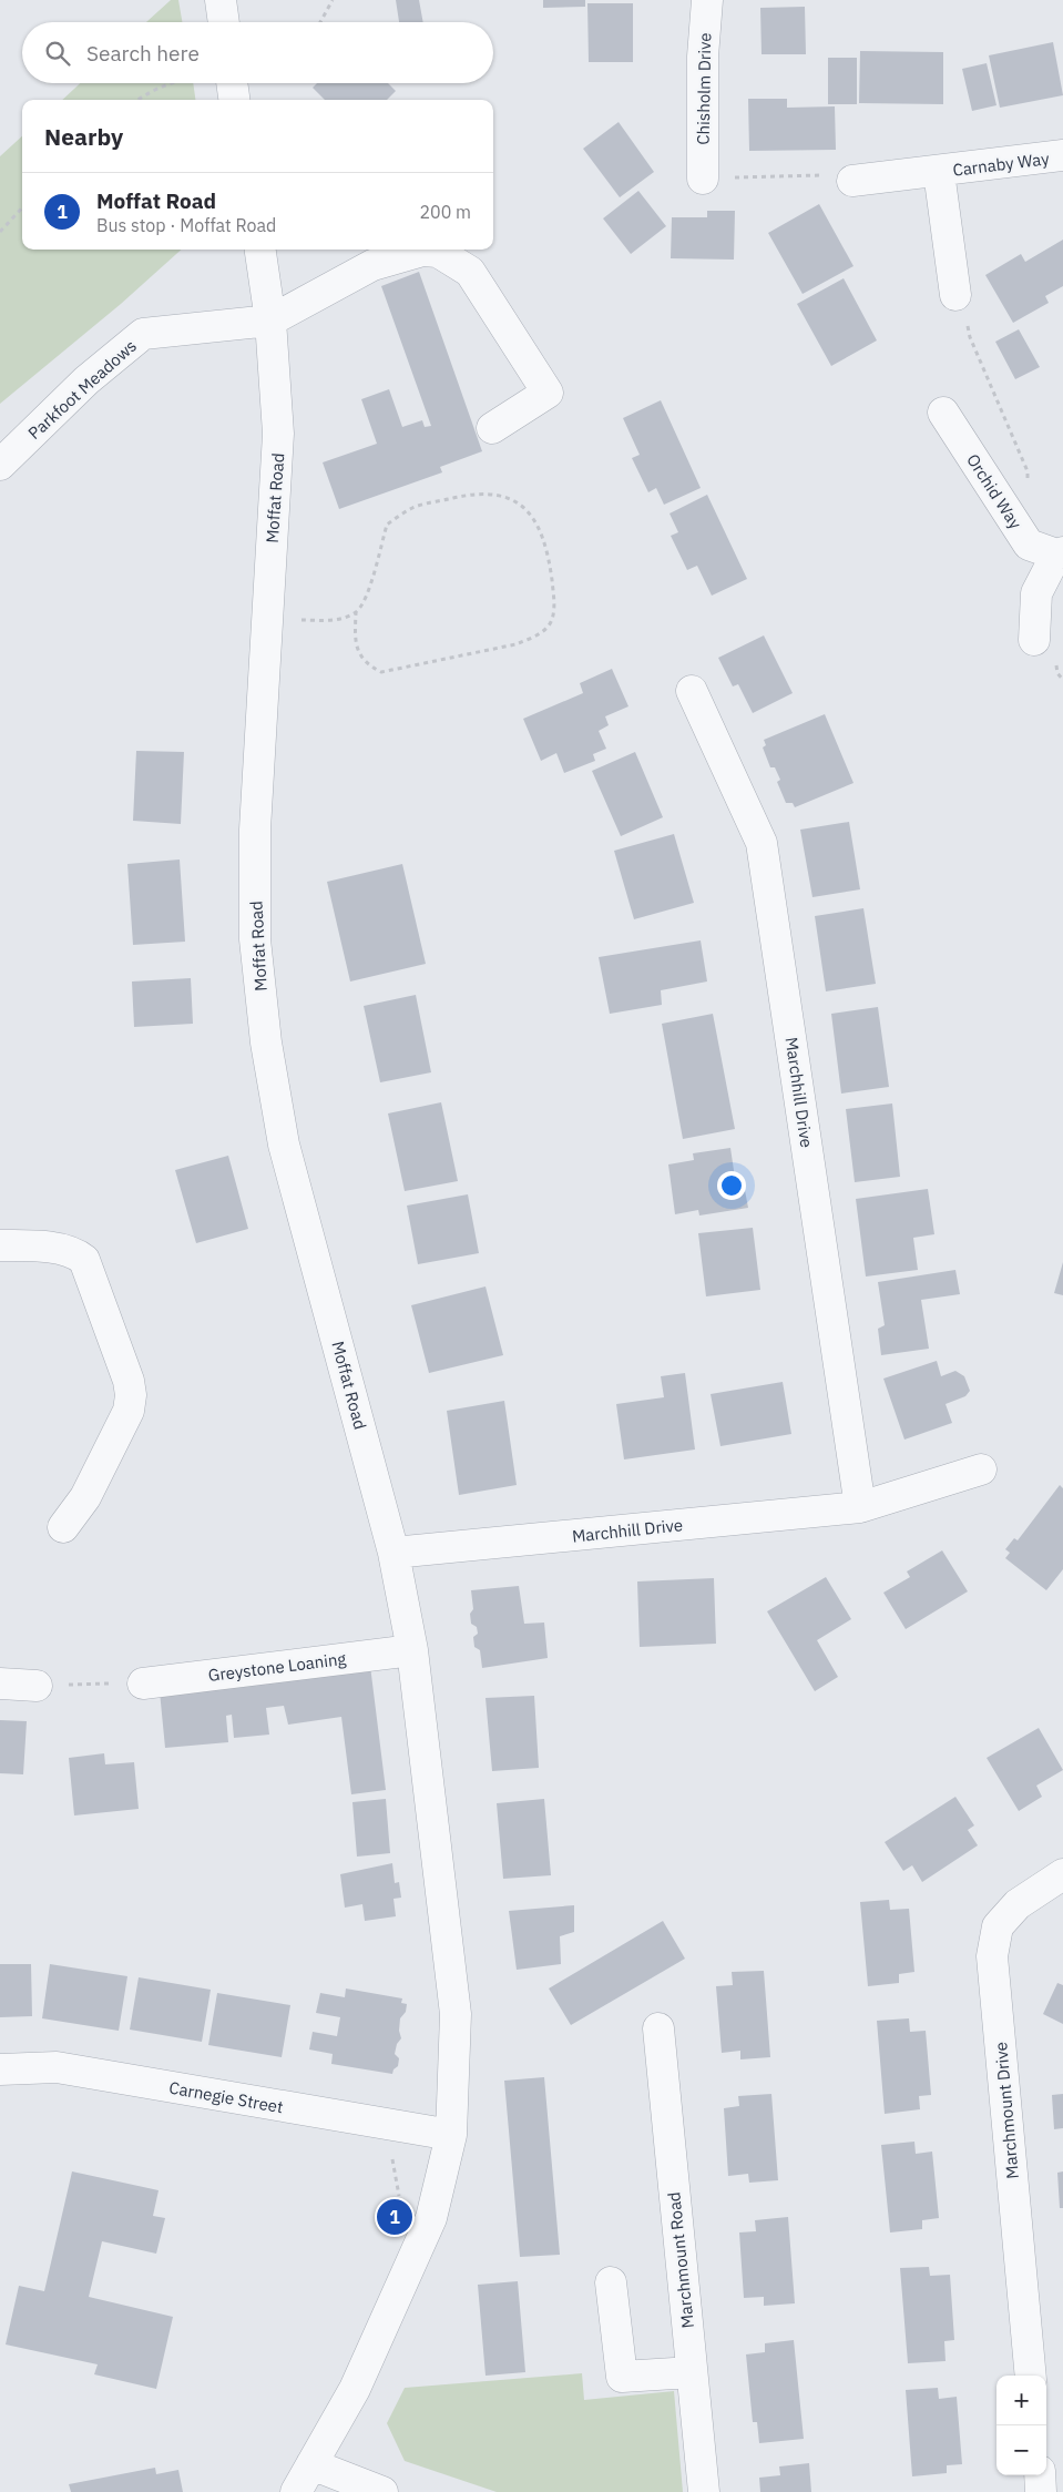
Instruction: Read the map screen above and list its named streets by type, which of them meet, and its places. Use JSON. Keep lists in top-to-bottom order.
{
  "streets": {
    "street": [
      "Chisholm Drive",
      "Carnaby Way",
      "Parkfoot Meadows",
      "Orchid Way",
      "Moffat Road",
      "Marchhill Drive",
      "Greystone Loaning",
      "Carnegie Street",
      "Marchmount Drive",
      "Marchmount Road"
    ]
  },
  "crossings": [
    ["Parkfoot Meadows", "Moffat Road"],
    ["Moffat Road", "Marchhill Drive"],
    ["Moffat Road", "Greystone Loaning"],
    ["Moffat Road", "Carnegie Street"]
  ],
  "page": {
    "search": "Search here",
    "heading": "Nearby",
    "list": [
      {
        "mark": "1",
        "name": "Moffat Road",
        "note": "Bus stop · Moffat Road",
        "value": "200 m"
      }
    ],
    "pins": "1",
    "map_buttons": ["+", "−"]
  }
}
